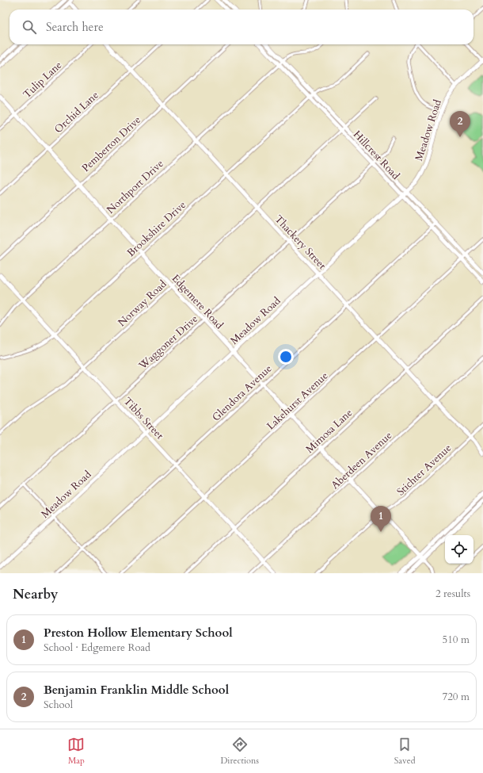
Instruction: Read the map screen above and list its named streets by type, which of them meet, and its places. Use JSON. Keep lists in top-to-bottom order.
{
  "streets": {
    "street": [
      "Tulip Lane",
      "Orchid Lane",
      "Meadow Road",
      "Pemberton Drive",
      "Hillcrest Road",
      "Northport Drive",
      "Brookshire Drive",
      "Thackery Street",
      "Edgemere Road",
      "Norway Road",
      "Waggoner Drive",
      "Glendora Avenue",
      "Lakehurst Avenue",
      "Tibbs Street",
      "Mimosa Lane",
      "Aberdeen Avenue",
      "Stichter Avenue"
    ]
  },
  "crossings": [
    ["Tulip Lane", "Edgemere Road"],
    ["Orchid Lane", "Thackery Street"],
    ["Orchid Lane", "Edgemere Road"],
    ["Meadow Road", "Hillcrest Road"],
    ["Meadow Road", "Thackery Street"],
    ["Meadow Road", "Edgemere Road"],
    ["Meadow Road", "Tibbs Street"],
    ["Pemberton Drive", "Thackery Street"],
    ["Pemberton Drive", "Edgemere Road"],
    ["Hillcrest Road", "Northport Drive"],
    ["Hillcrest Road", "Brookshire Drive"],
    ["Hillcrest Road", "Norway Road"],
    ["Hillcrest Road", "Waggoner Drive"],
    ["Hillcrest Road", "Glendora Avenue"],
    ["Hillcrest Road", "Lakehurst Avenue"],
    ["Northport Drive", "Thackery Street"],
    ["Northport Drive", "Edgemere Road"],
    ["Northport Drive", "Tibbs Street"],
    ["Brookshire Drive", "Thackery Street"],
    ["Brookshire Drive", "Edgemere Road"],
    ["Brookshire Drive", "Tibbs Street"],
    ["Thackery Street", "Norway Road"],
    ["Thackery Street", "Waggoner Drive"],
    ["Thackery Street", "Glendora Avenue"],
    ["Thackery Street", "Lakehurst Avenue"],
    ["Thackery Street", "Mimosa Lane"],
    ["Thackery Street", "Aberdeen Avenue"],
    ["Thackery Street", "Stichter Avenue"],
    ["Edgemere Road", "Norway Road"],
    ["Edgemere Road", "Waggoner Drive"],
    ["Edgemere Road", "Glendora Avenue"],
    ["Edgemere Road", "Lakehurst Avenue"],
    ["Edgemere Road", "Mimosa Lane"],
    ["Edgemere Road", "Aberdeen Avenue"],
    ["Edgemere Road", "Stichter Avenue"],
    ["Norway Road", "Tibbs Street"],
    ["Waggoner Drive", "Tibbs Street"],
    ["Glendora Avenue", "Tibbs Street"],
    ["Lakehurst Avenue", "Tibbs Street"],
    ["Tibbs Street", "Mimosa Lane"],
    ["Tibbs Street", "Aberdeen Avenue"]
  ],
  "page": {
    "search": "Search here",
    "pins": ["2", "1"],
    "heading": ["Nearby", "2 results"],
    "list": [
      {
        "mark": "1",
        "name": "Preston Hollow Elementary School",
        "note": "School · Edgemere Road",
        "value": "510 m"
      },
      {
        "mark": "2",
        "name": "Benjamin Franklin Middle School",
        "note": "School",
        "value": "720 m"
      }
    ],
    "nav": ["Map", "Directions", "Saved"]
  }
}
